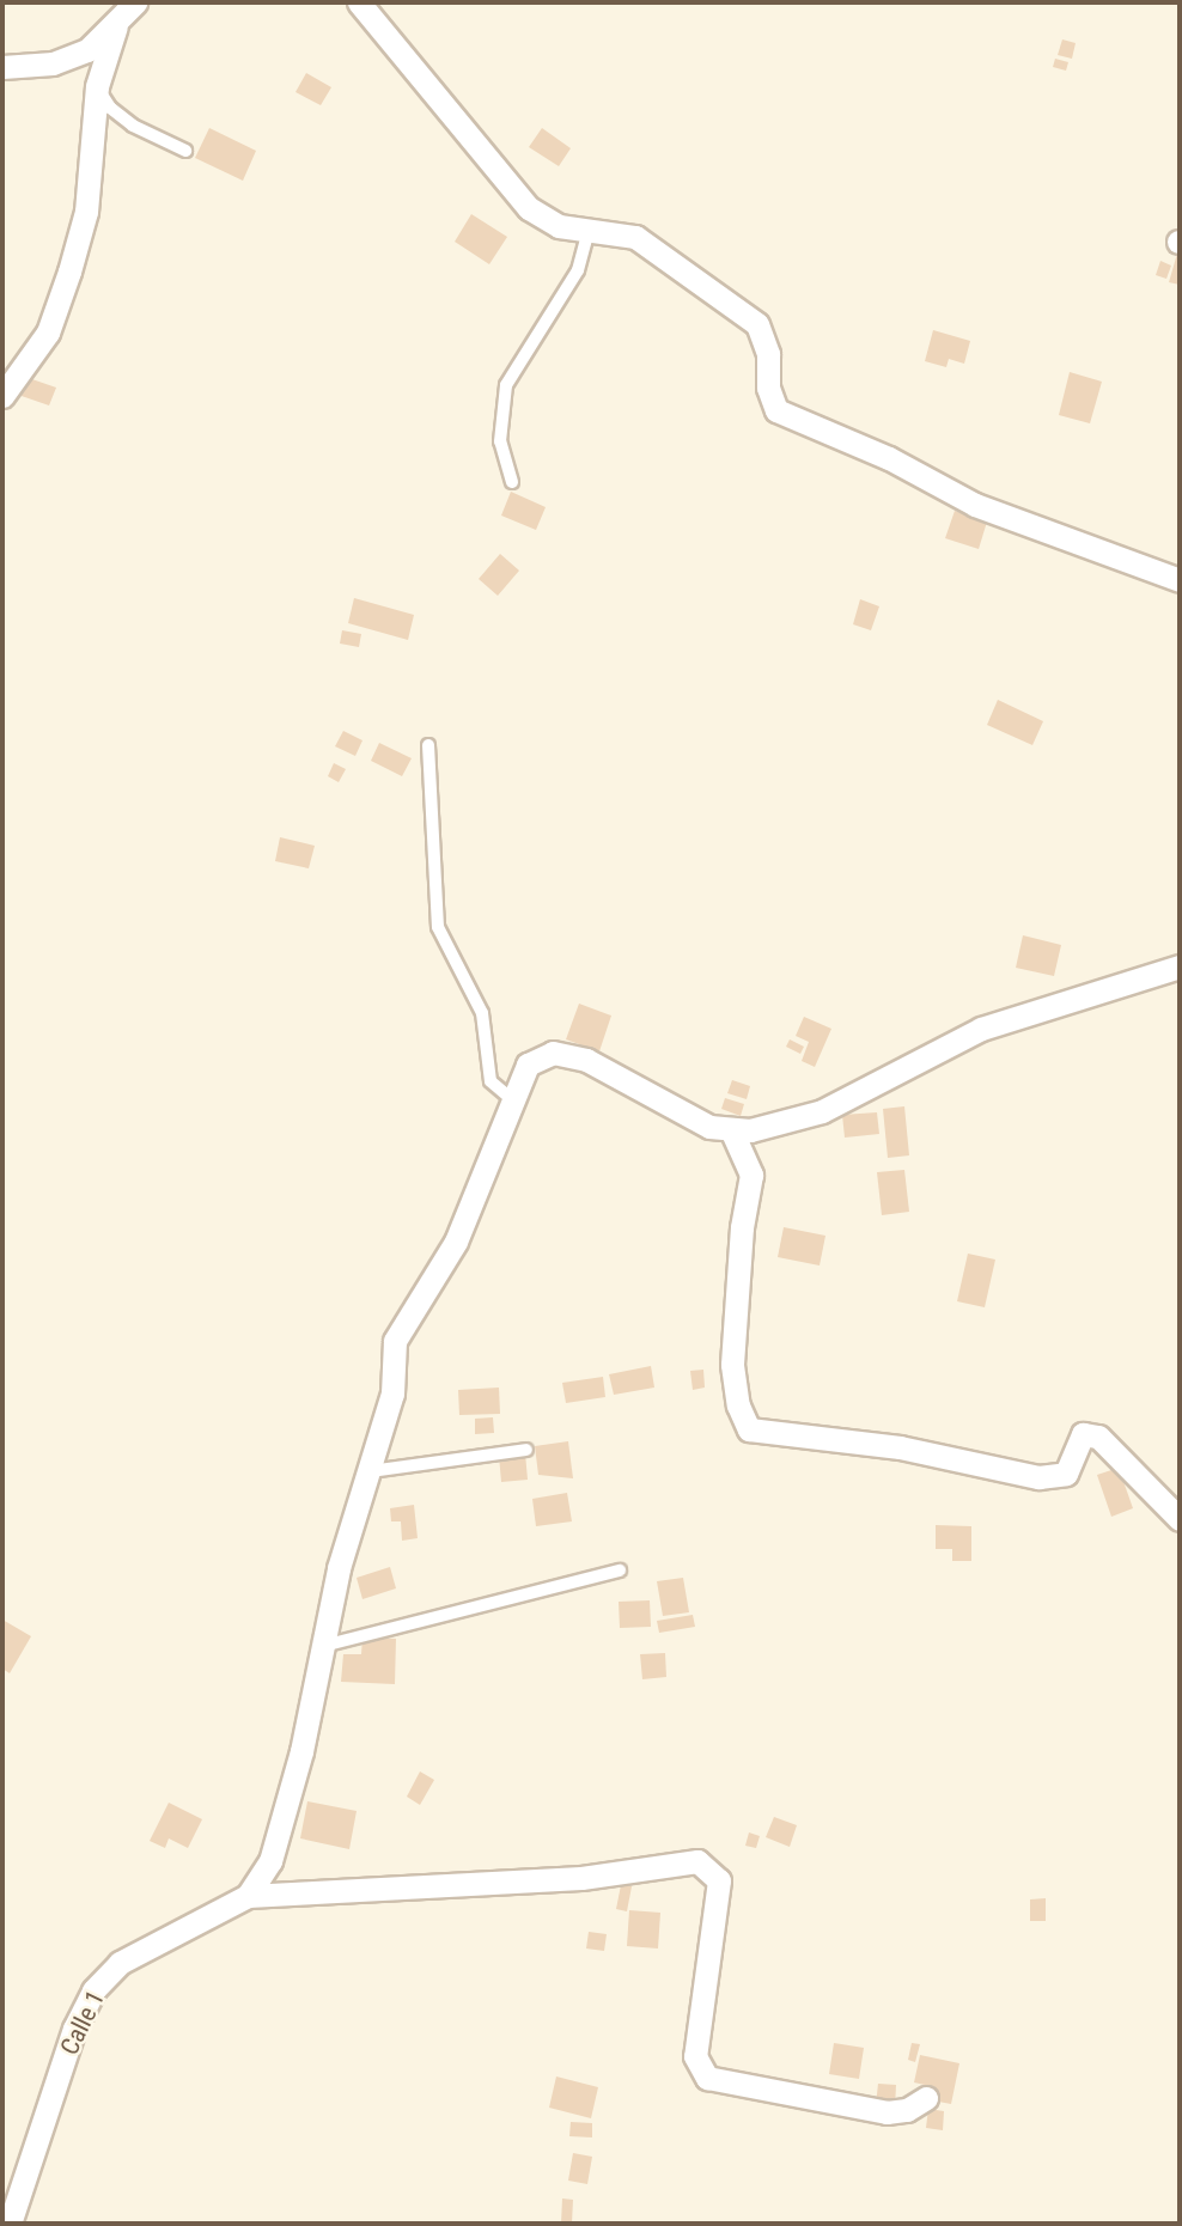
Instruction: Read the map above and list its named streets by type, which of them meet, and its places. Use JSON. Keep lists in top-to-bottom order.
{
  "streets": {
    "street": ["Calle 1"]
  }
}
